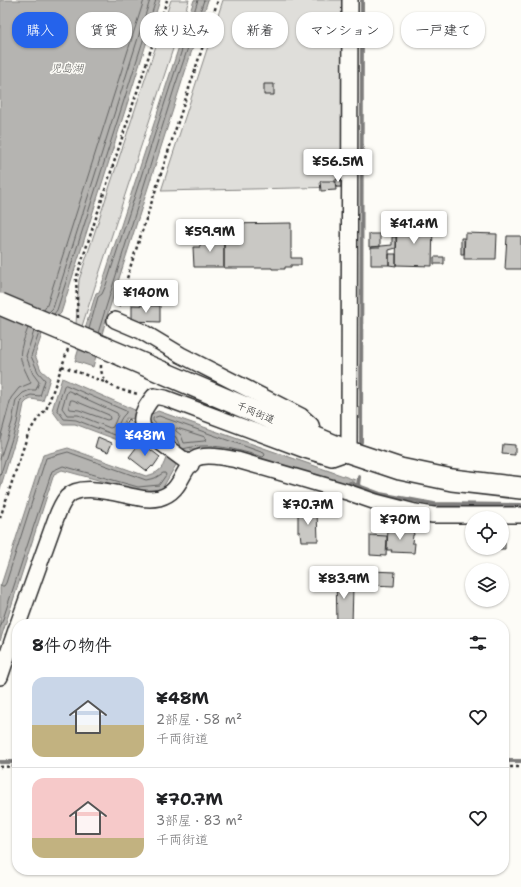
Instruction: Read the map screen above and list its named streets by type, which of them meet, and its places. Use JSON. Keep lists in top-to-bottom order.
{
  "streets": {
    "street": ["千両街道"]
  },
  "water": ["児島湖"],
  "page": {
    "chip": [
      "購入",
      "賃貸",
      "絞り込み",
      "新着",
      "マンション",
      "一戸建て"
    ],
    "price": [
      "¥56.5M",
      "¥41.4M",
      "¥59.9M",
      "¥140M",
      "¥48M",
      "¥70.7M",
      "¥70M",
      "¥83.9M"
    ],
    "heading": "8件の物件",
    "list": [
      {
        "name": "¥48M",
        "note": "2部屋 · 58 m² · 千両街道"
      },
      {
        "name": "¥70.7M",
        "note": "3部屋 · 83 m² · 千両街道"
      }
    ]
  }
}
